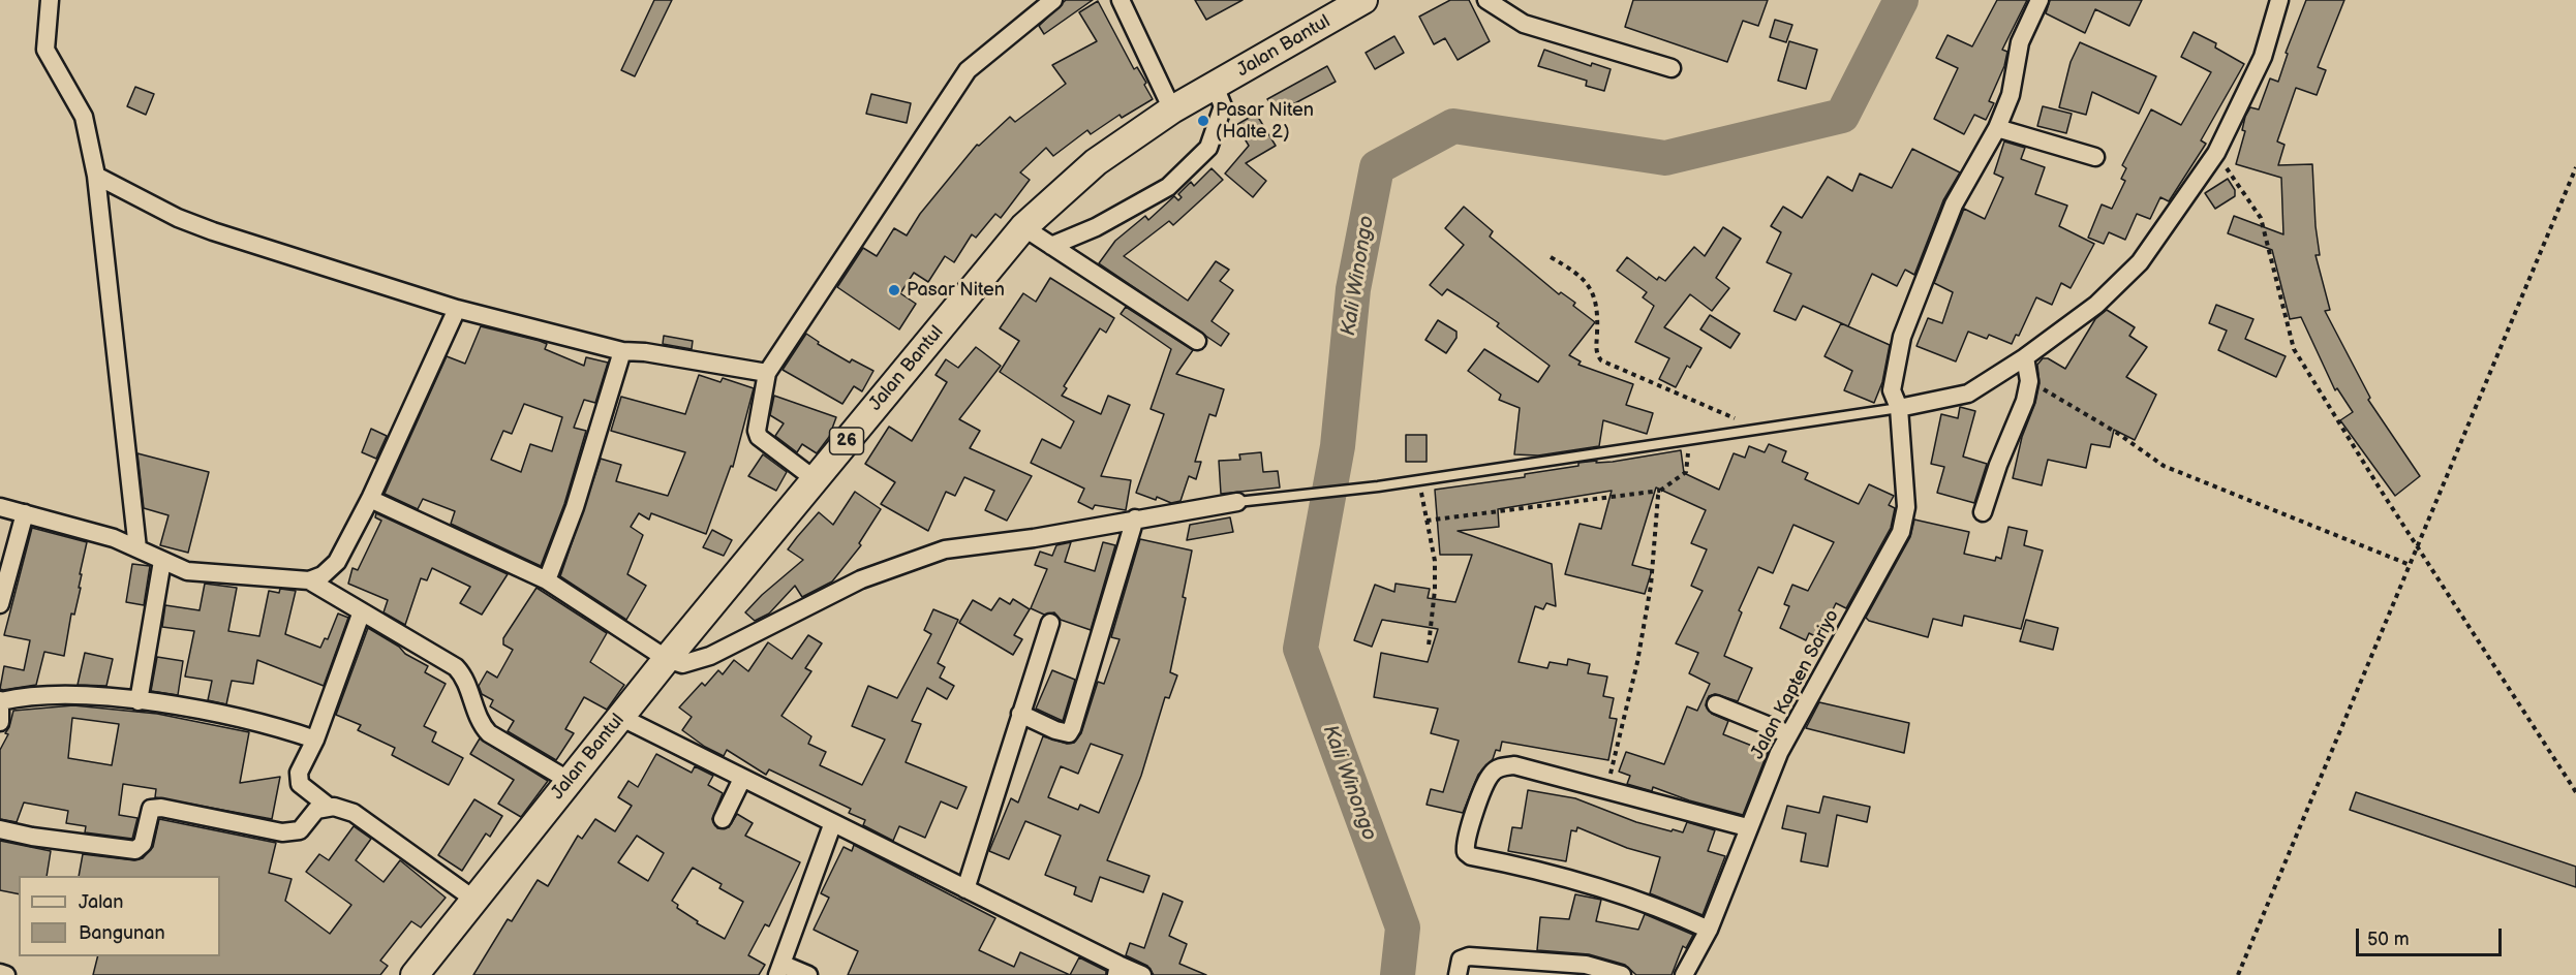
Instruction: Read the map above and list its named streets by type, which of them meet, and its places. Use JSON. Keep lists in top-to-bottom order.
{
  "streets": {
    "main road": ["Jalan Bantul", "26"],
    "street": ["Jalan Kapten Sariyo"]
  },
  "water": ["Kali Winongo"],
  "places": ["Pasar Niten (Halte 2)", "Pasar Niten"],
  "legend": ["Jalan", "Bangunan"],
  "scale_bar": "50 m"
}
